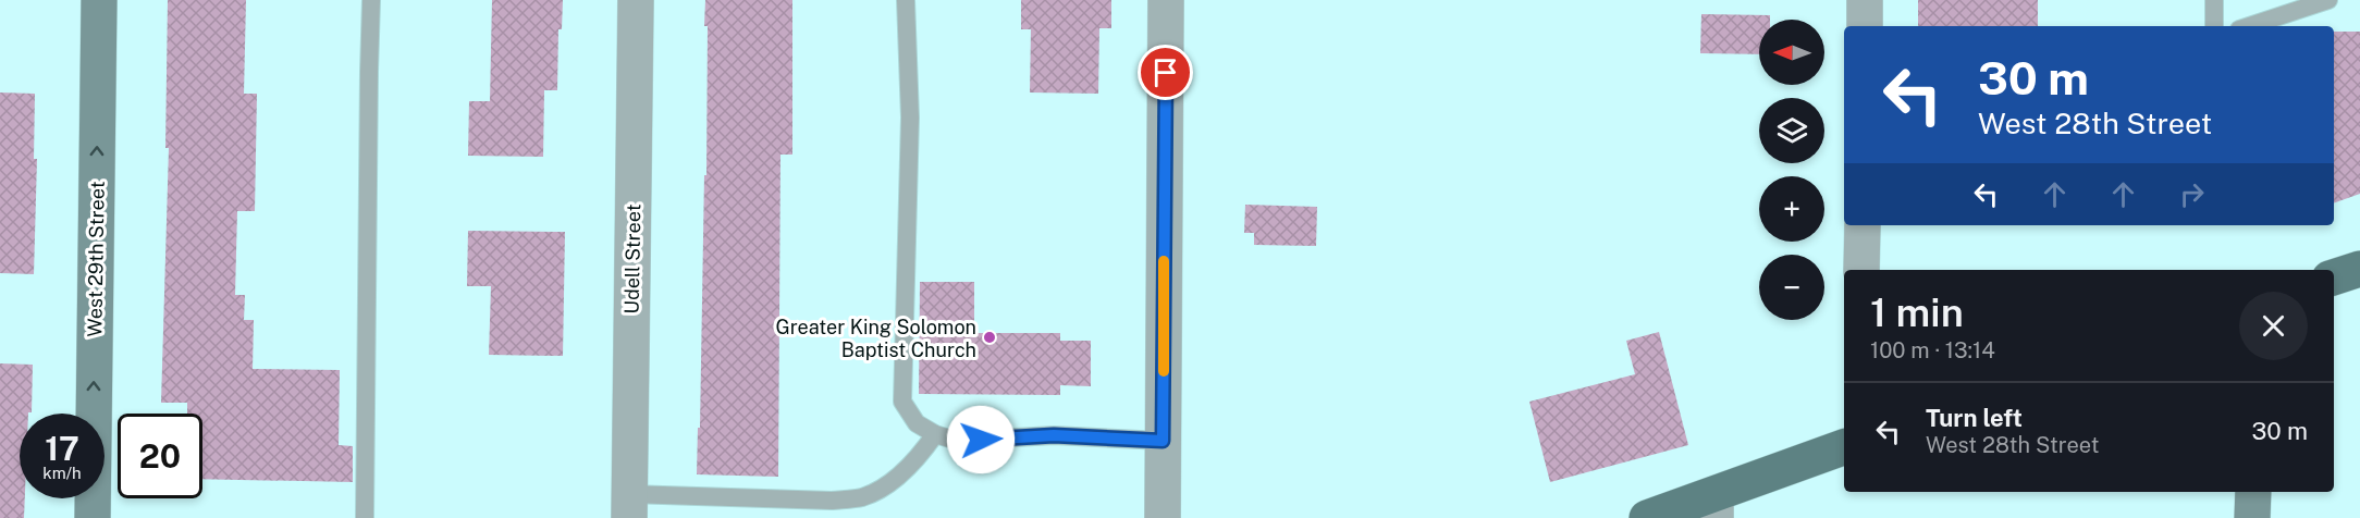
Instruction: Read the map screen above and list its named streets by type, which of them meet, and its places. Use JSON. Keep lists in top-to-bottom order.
{
  "streets": {
    "main road": ["West 29th Street"],
    "street": ["Udell Street"]
  },
  "one_way": ["West 29th Street"],
  "places": ["Greater King Solomon Baptist Church"],
  "north": "left",
  "page": {
    "map_buttons": ["+", "−"],
    "turn": ["30 m", "West 28th Street"],
    "heading": ["1 min", "100 m · 13:14"],
    "list": [
      {
        "name": "Turn left",
        "note": "West 28th Street",
        "value": "30 m"
      }
    ],
    "speed": "17 km/h",
    "limit": "20"
  }
}
